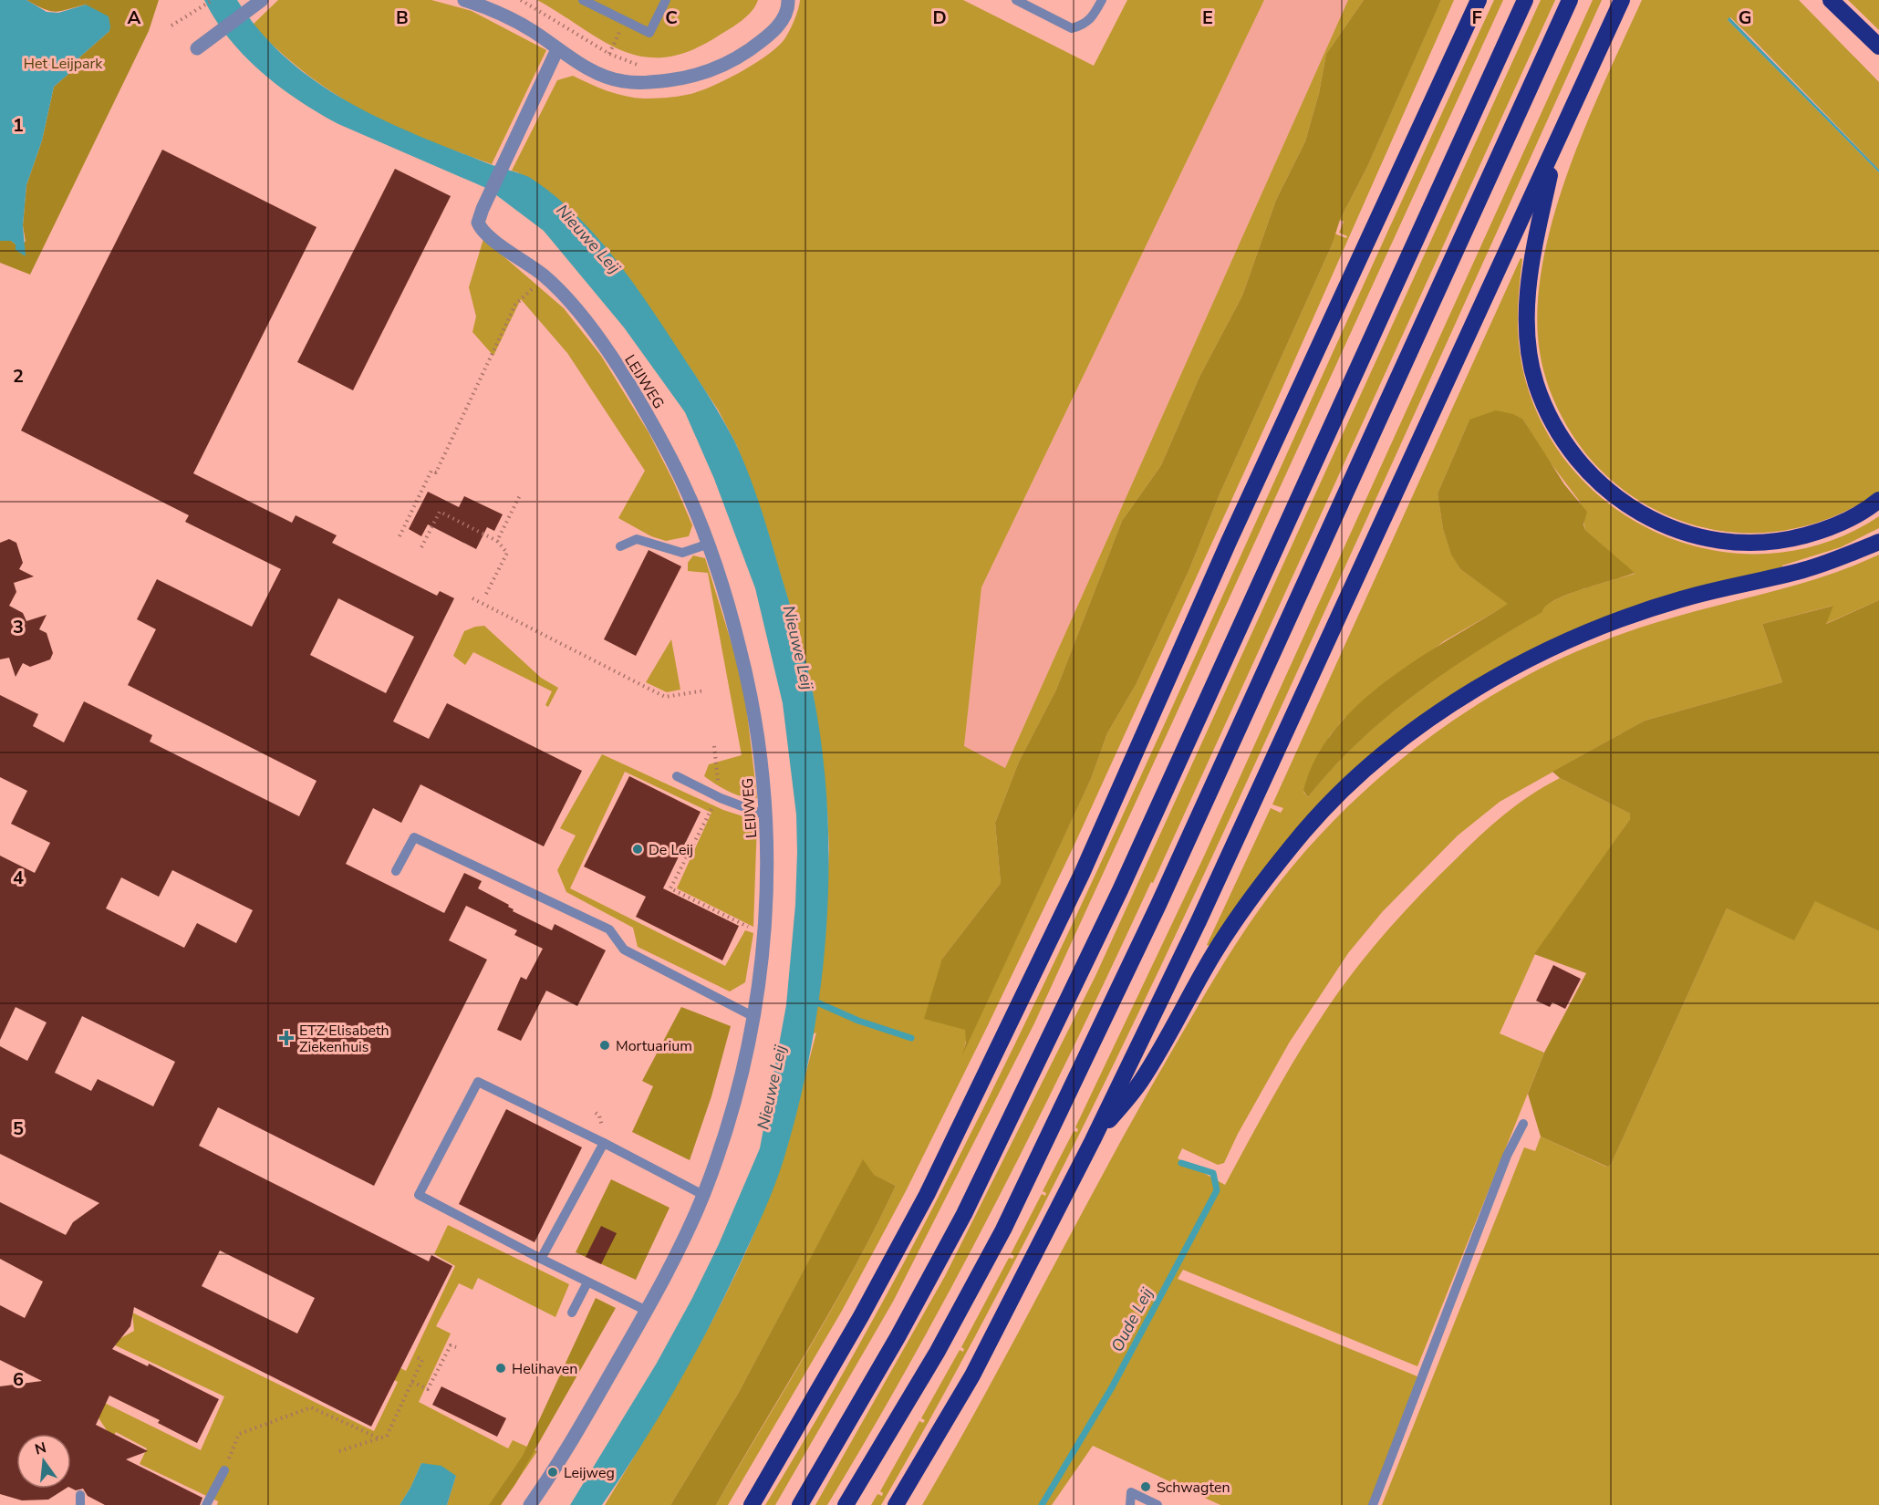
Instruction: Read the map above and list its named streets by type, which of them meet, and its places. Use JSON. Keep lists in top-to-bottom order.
{
  "streets": {
    "street": ["LEIJWEG"]
  },
  "water": ["Nieuwe Leij", "Oude Leij"],
  "parks": ["Het Leijpark"],
  "places": {
    "other": [
      "De Leij",
      "Mortuarium",
      "Helihaven",
      "Leijweg",
      "Schwagten"
    ],
    "health": ["ETZ Elisabeth Ziekenhuis"]
  },
  "north": "top",
  "grid": {
    "columns": [
      "A",
      "B",
      "C",
      "D",
      "E",
      "F",
      "G"
    ],
    "rows": [
      "1",
      "2",
      "3",
      "4",
      "5",
      "6"
    ]
  }
}
